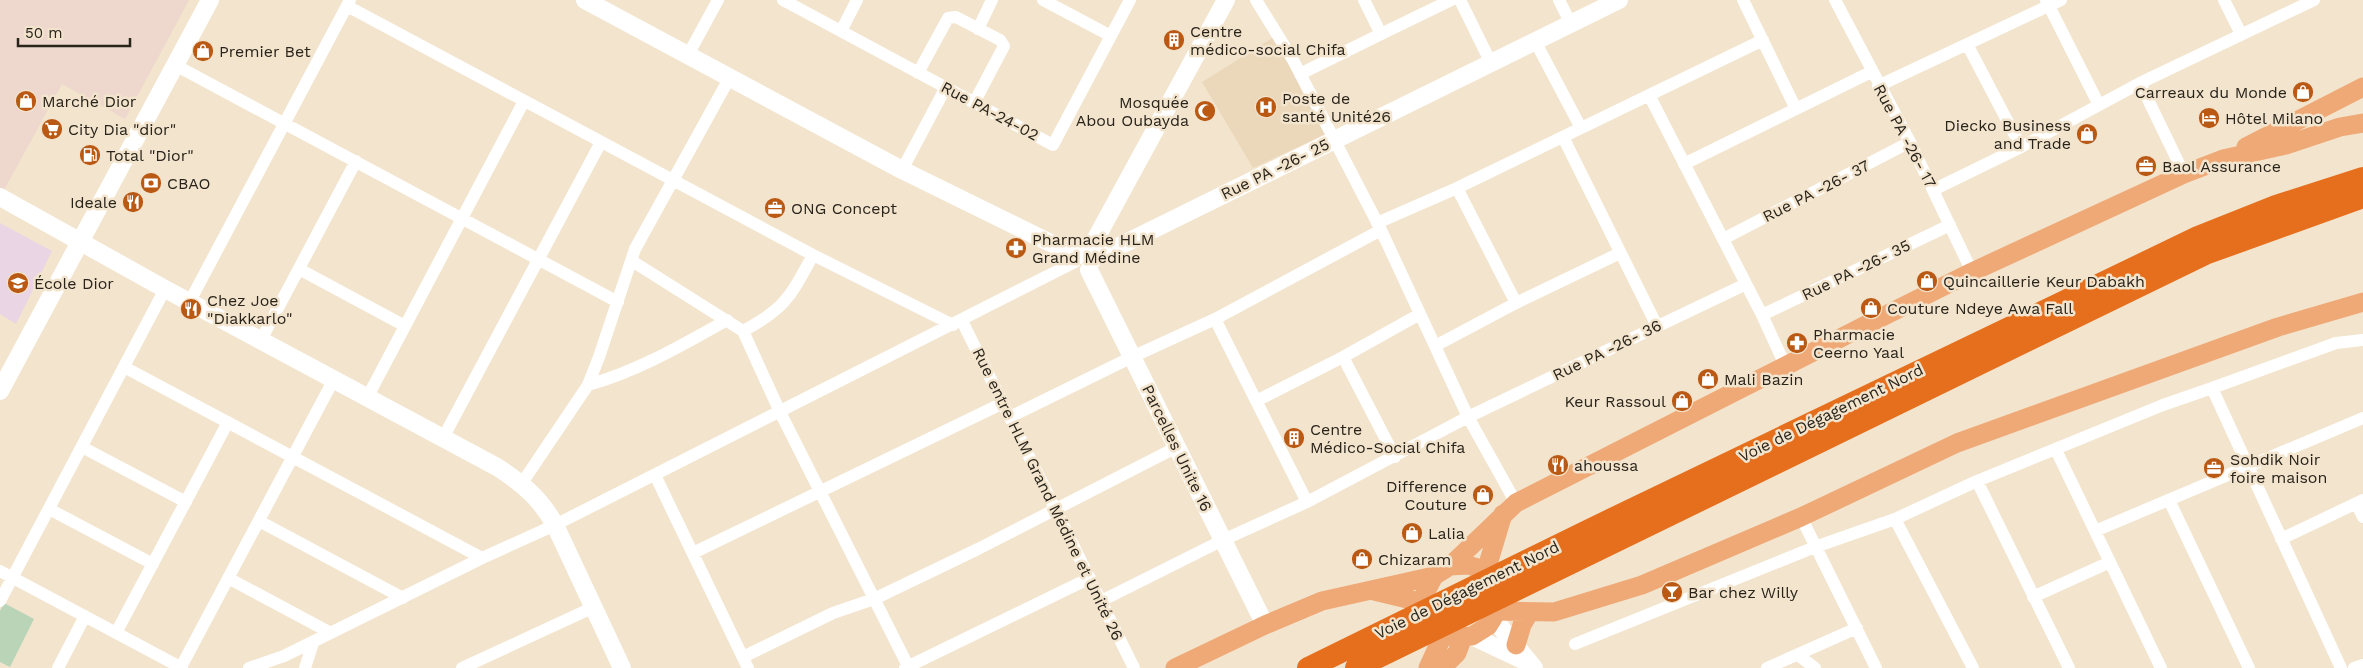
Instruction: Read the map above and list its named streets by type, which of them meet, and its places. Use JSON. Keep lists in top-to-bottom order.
{
  "streets": {
    "highway": ["Voie de Dégagement Nord"],
    "street": [
      "Rue PA-24-02",
      "Rue PA -26- 17",
      "Rue PA -26- 25",
      "Rue PA -26- 37",
      "Rue PA -26- 35",
      "Rue PA -26- 36",
      "Parcelles Unite 16",
      "Rue entre HLM Grand Médine et Unité 26"
    ]
  },
  "crossings": [
    ["Rue PA -26- 17", "Rue PA -26- 37"],
    ["Rue PA -26- 17", "Rue PA -26- 35"],
    ["Rue PA -26- 25", "Parcelles Unite 16"],
    ["Rue PA -26- 36", "Parcelles Unite 16"],
    ["Rue PA -26- 36", "Rue entre HLM Grand Médine et Unité 26"]
  ],
  "places": {
    "building": ["Centre médico-social Chifa", "Centre Médico-Social Chifa"],
    "shop": [
      "Premier Bet",
      "Carreaux du Monde",
      "Marché Dior",
      "Diecko Business and Trade",
      "Quincaillerie Keur Dabakh",
      "Couture Ndeye Awa Fall",
      "Mali Bazin",
      "Keur Rassoul",
      "Difference Couture",
      "Lalia",
      "Chizaram"
    ],
    "hospital": ["Poste de santé Unité26"],
    "mosque": ["Mosquée Abou Oubayda"],
    "hotel": ["Hôtel Milano"],
    "supermarket": ["City Dia \"dior\""],
    "fuel station": ["Total \"Dior\""],
    "office": ["Baol Assurance", "ONG Concept", "Sohdik Noir foire maison"],
    "bank": ["CBAO"],
    "restaurant": ["Ideale", "Chez Joe \"Diakkarlo\"", "ahoussa"],
    "pharmacy": ["Pharmacie HLM Grand Médine", "Pharmacie Ceerno Yaal"],
    "school or university": ["École Dior"],
    "bar": ["Bar chez Willy"]
  },
  "scale_bar": "50 m"
}
